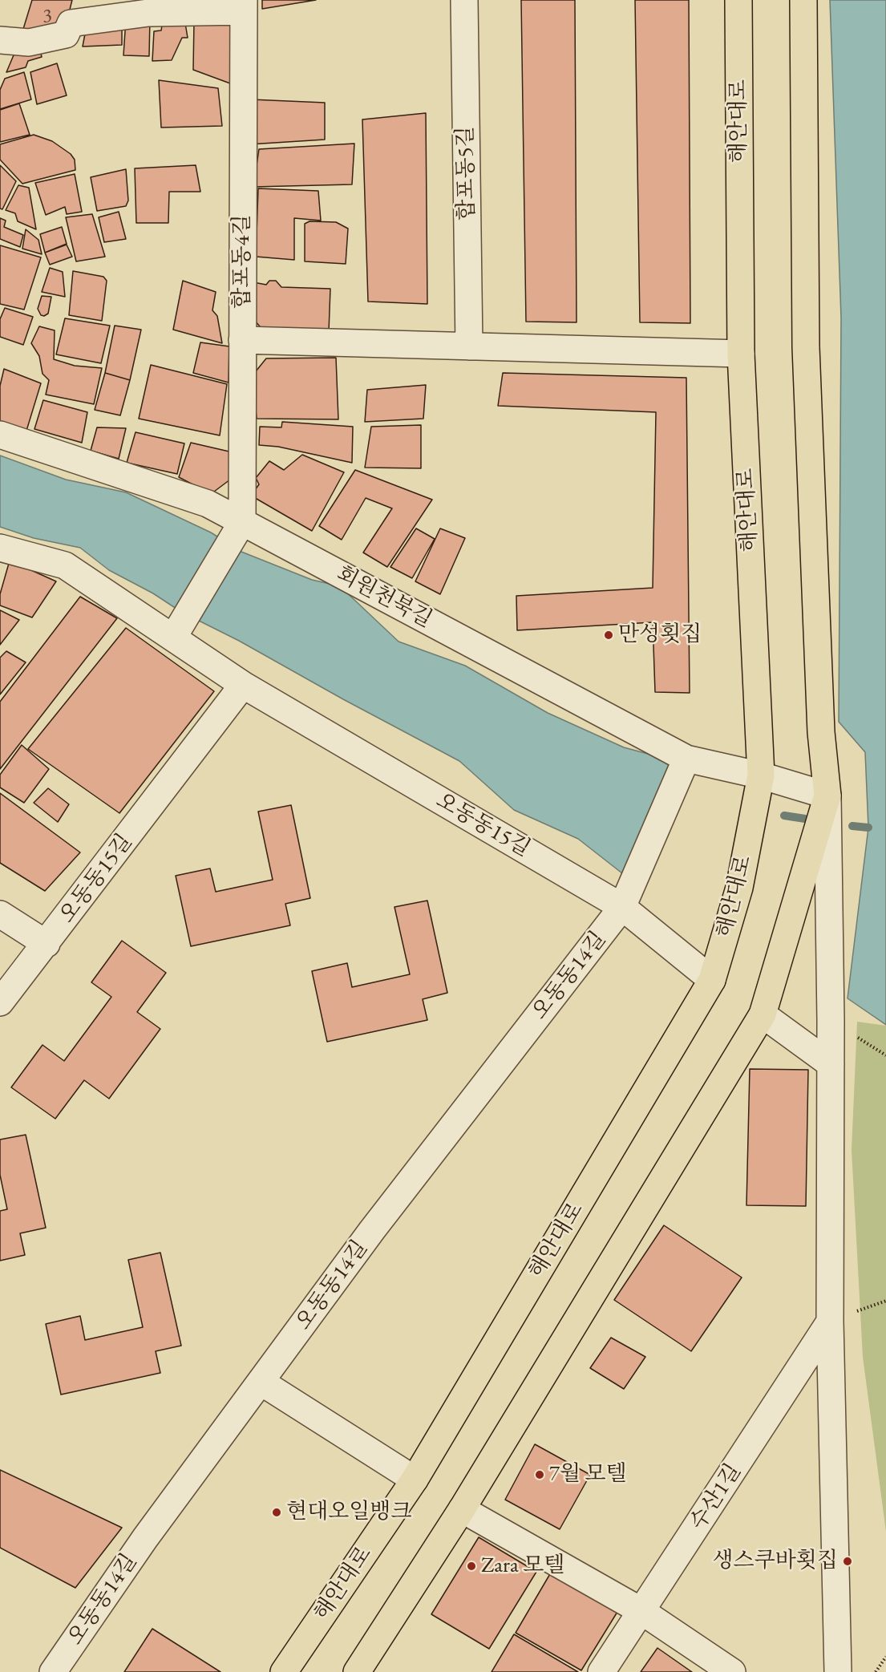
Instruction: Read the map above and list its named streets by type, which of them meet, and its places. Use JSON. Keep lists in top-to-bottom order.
{
  "streets": {
    "main road": ["해안대로"],
    "street": [
      "합포동5길",
      "합포동4길",
      "회원천북길",
      "오동동15길",
      "오동동14길",
      "수산1길"
    ]
  },
  "crossings": [
    ["해안대로", "회원천북길"],
    ["해안대로", "오동동15길"],
    ["합포동4길", "회원천북길"],
    ["회원천북길", "오동동14길"],
    ["오동동15길", "오동동14길"]
  ],
  "places": [
    "만성횟집",
    "7월 모텔",
    "현대오일뱅크",
    "생스쿠바횟집",
    "Zara 모텔"
  ],
  "house_numbers": ["3"]
}
